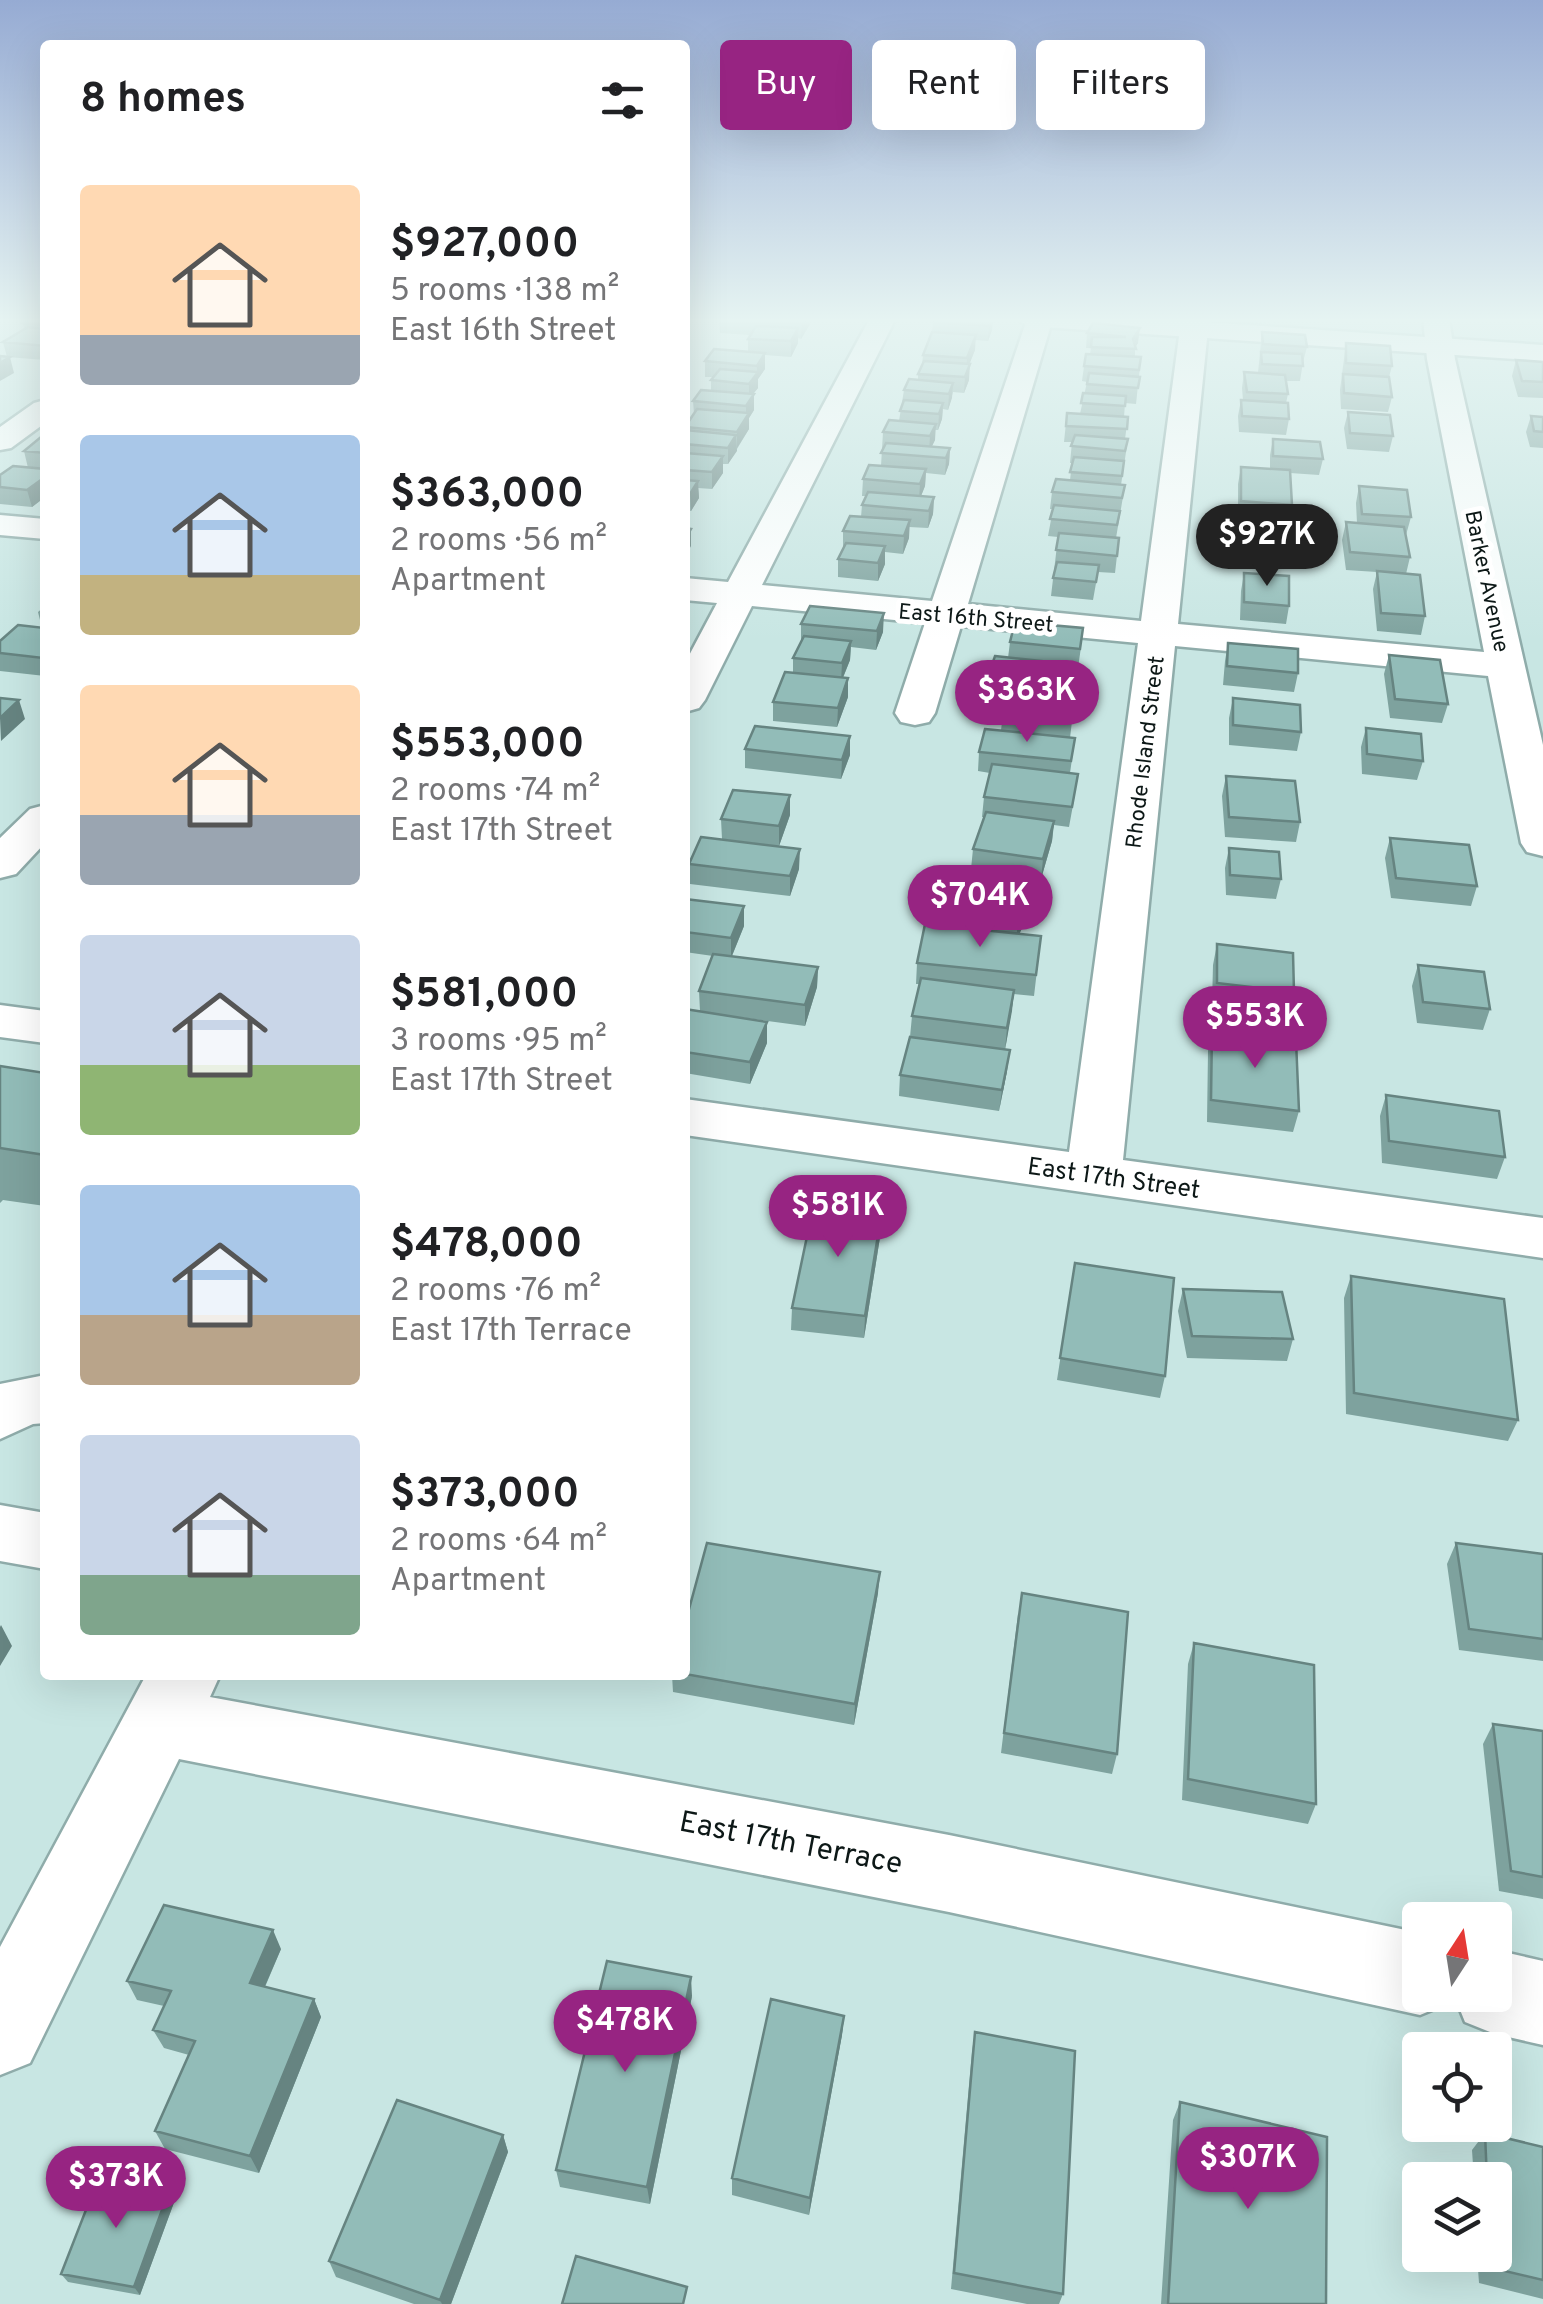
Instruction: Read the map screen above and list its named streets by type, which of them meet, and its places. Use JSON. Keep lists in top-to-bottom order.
{
  "streets": {
    "street": [
      "Barker Avenue",
      "East 16th Street",
      "Rhode Island Street",
      "East 17th Street",
      "East 17th Terrace"
    ]
  },
  "crossings": [
    ["Barker Avenue", "East 16th Street"],
    ["East 16th Street", "Rhode Island Street"],
    ["Rhode Island Street", "East 17th Street"]
  ],
  "north": "top",
  "page": {
    "chip": ["Buy", "Rent", "Filters"],
    "heading": "8 homes",
    "list": [
      {
        "name": "$927,000",
        "note": "5 rooms · 138 m² · East 16th Street"
      },
      {
        "name": "$363,000",
        "note": "2 rooms · 56 m² · Apartment"
      },
      {
        "name": "$553,000",
        "note": "2 rooms · 74 m² · East 17th Street"
      },
      {
        "name": "$581,000",
        "note": "3 rooms · 95 m² · East 17th Street"
      },
      {
        "name": "$478,000",
        "note": "2 rooms · 76 m² · East 17th Terrace"
      },
      {
        "name": "$373,000",
        "note": "2 rooms · 64 m² · Apartment"
      }
    ],
    "price": [
      "$927K",
      "$363K",
      "$704K",
      "$553K",
      "$581K",
      "$478K",
      "$307K",
      "$373K"
    ]
  }
}
